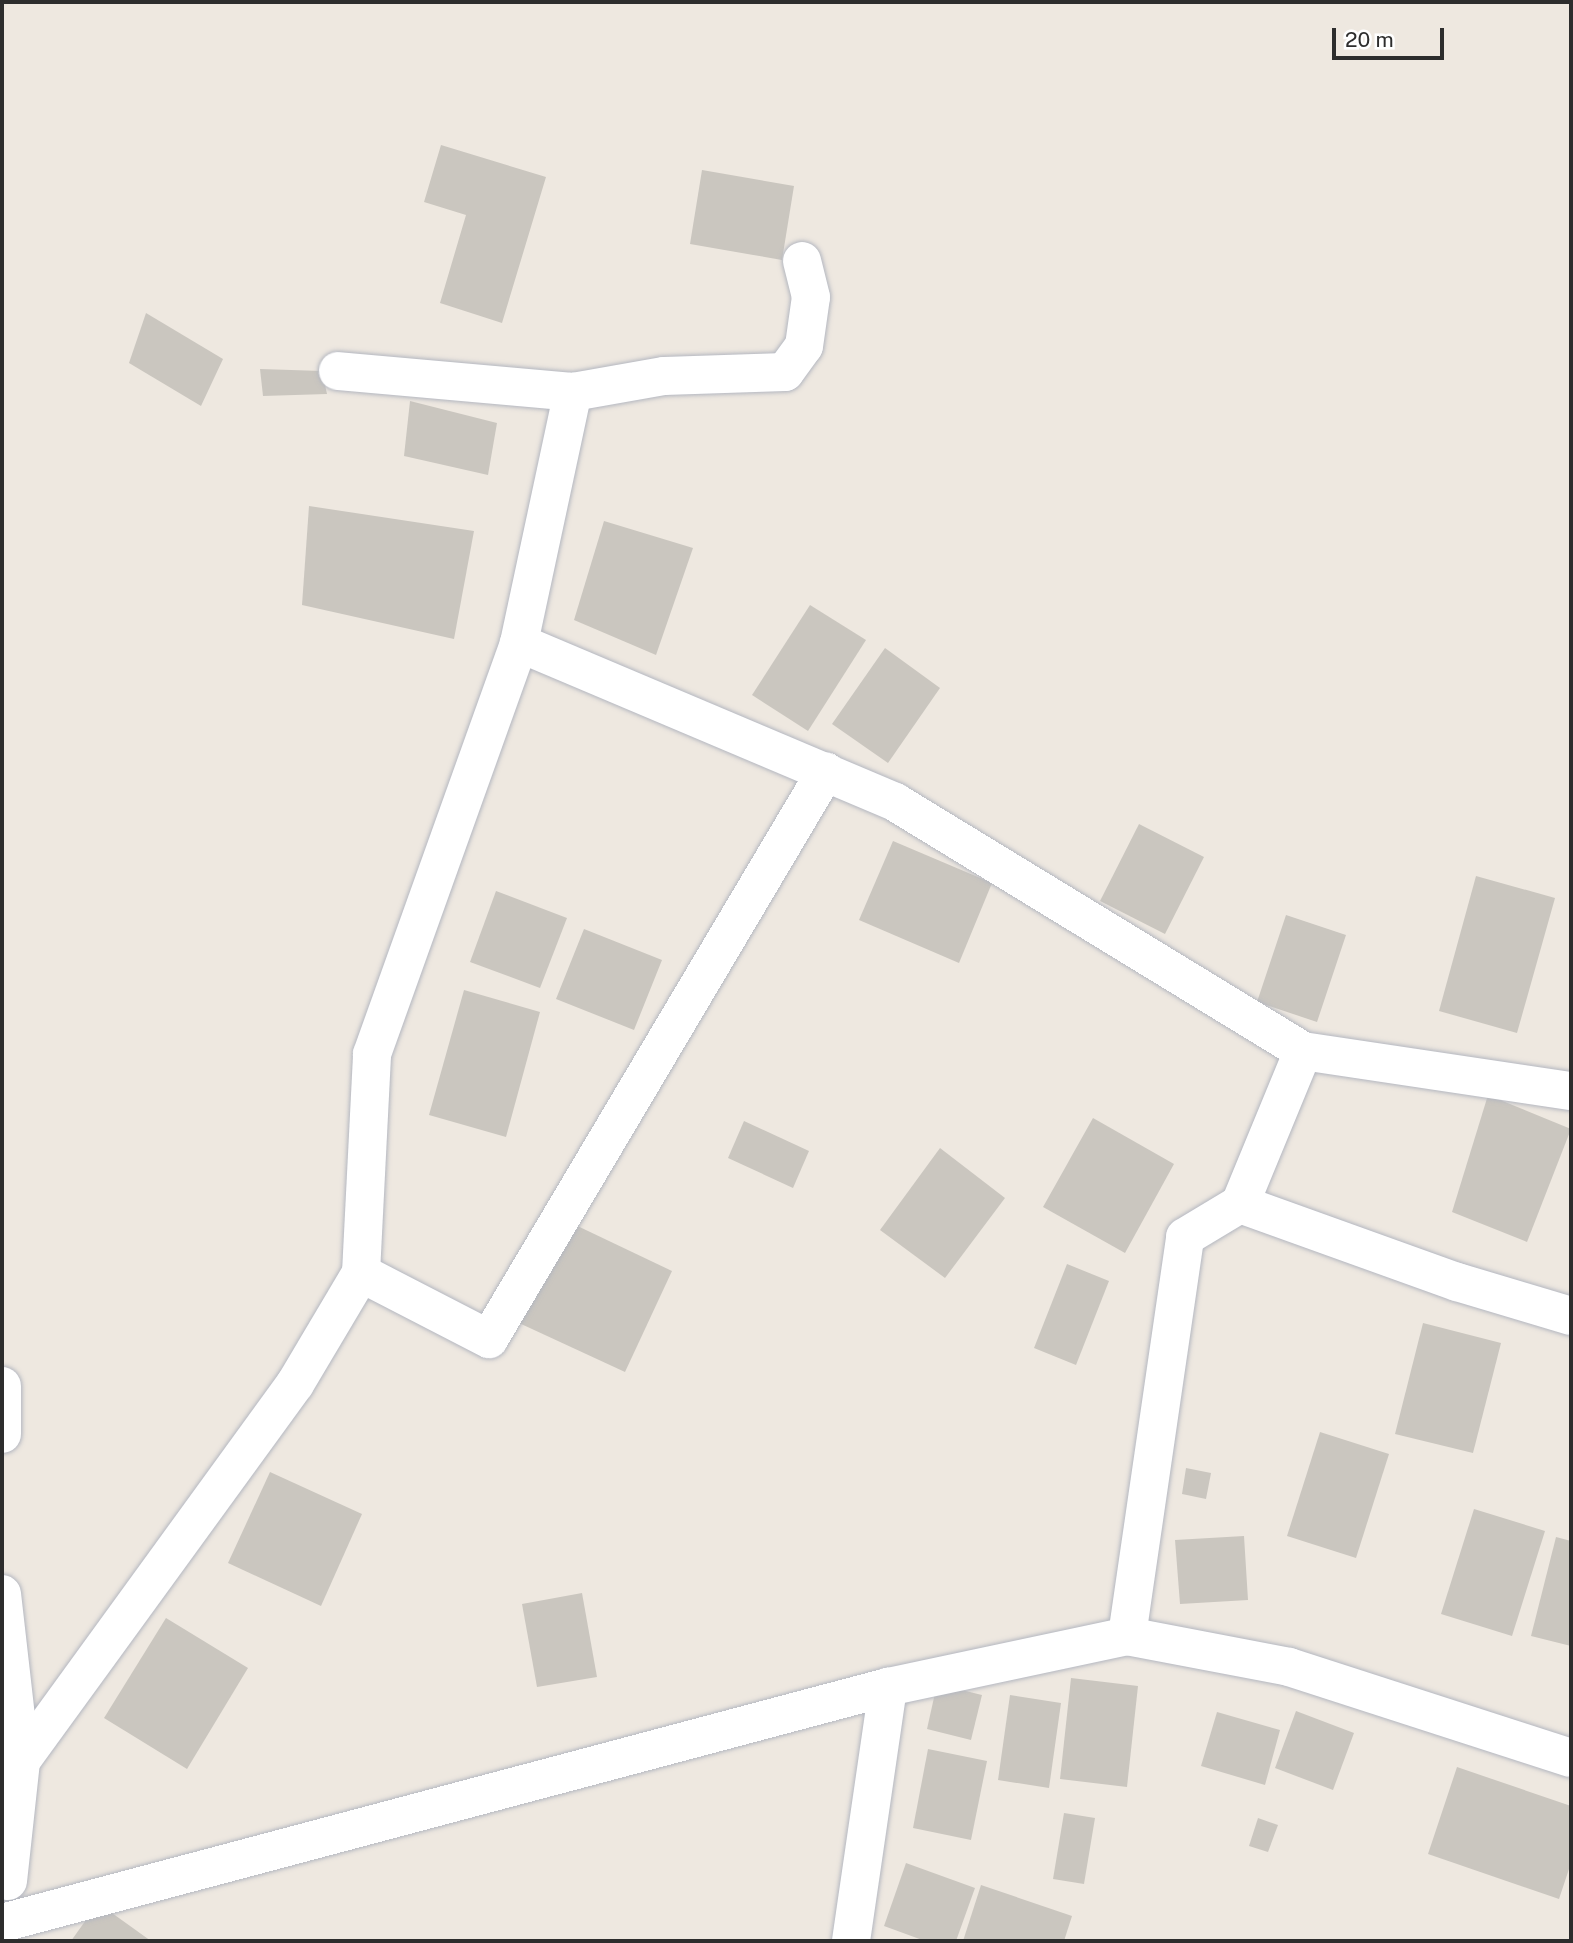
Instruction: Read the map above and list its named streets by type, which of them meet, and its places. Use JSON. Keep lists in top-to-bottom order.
{
  "scale_bar": "20 m"
}
